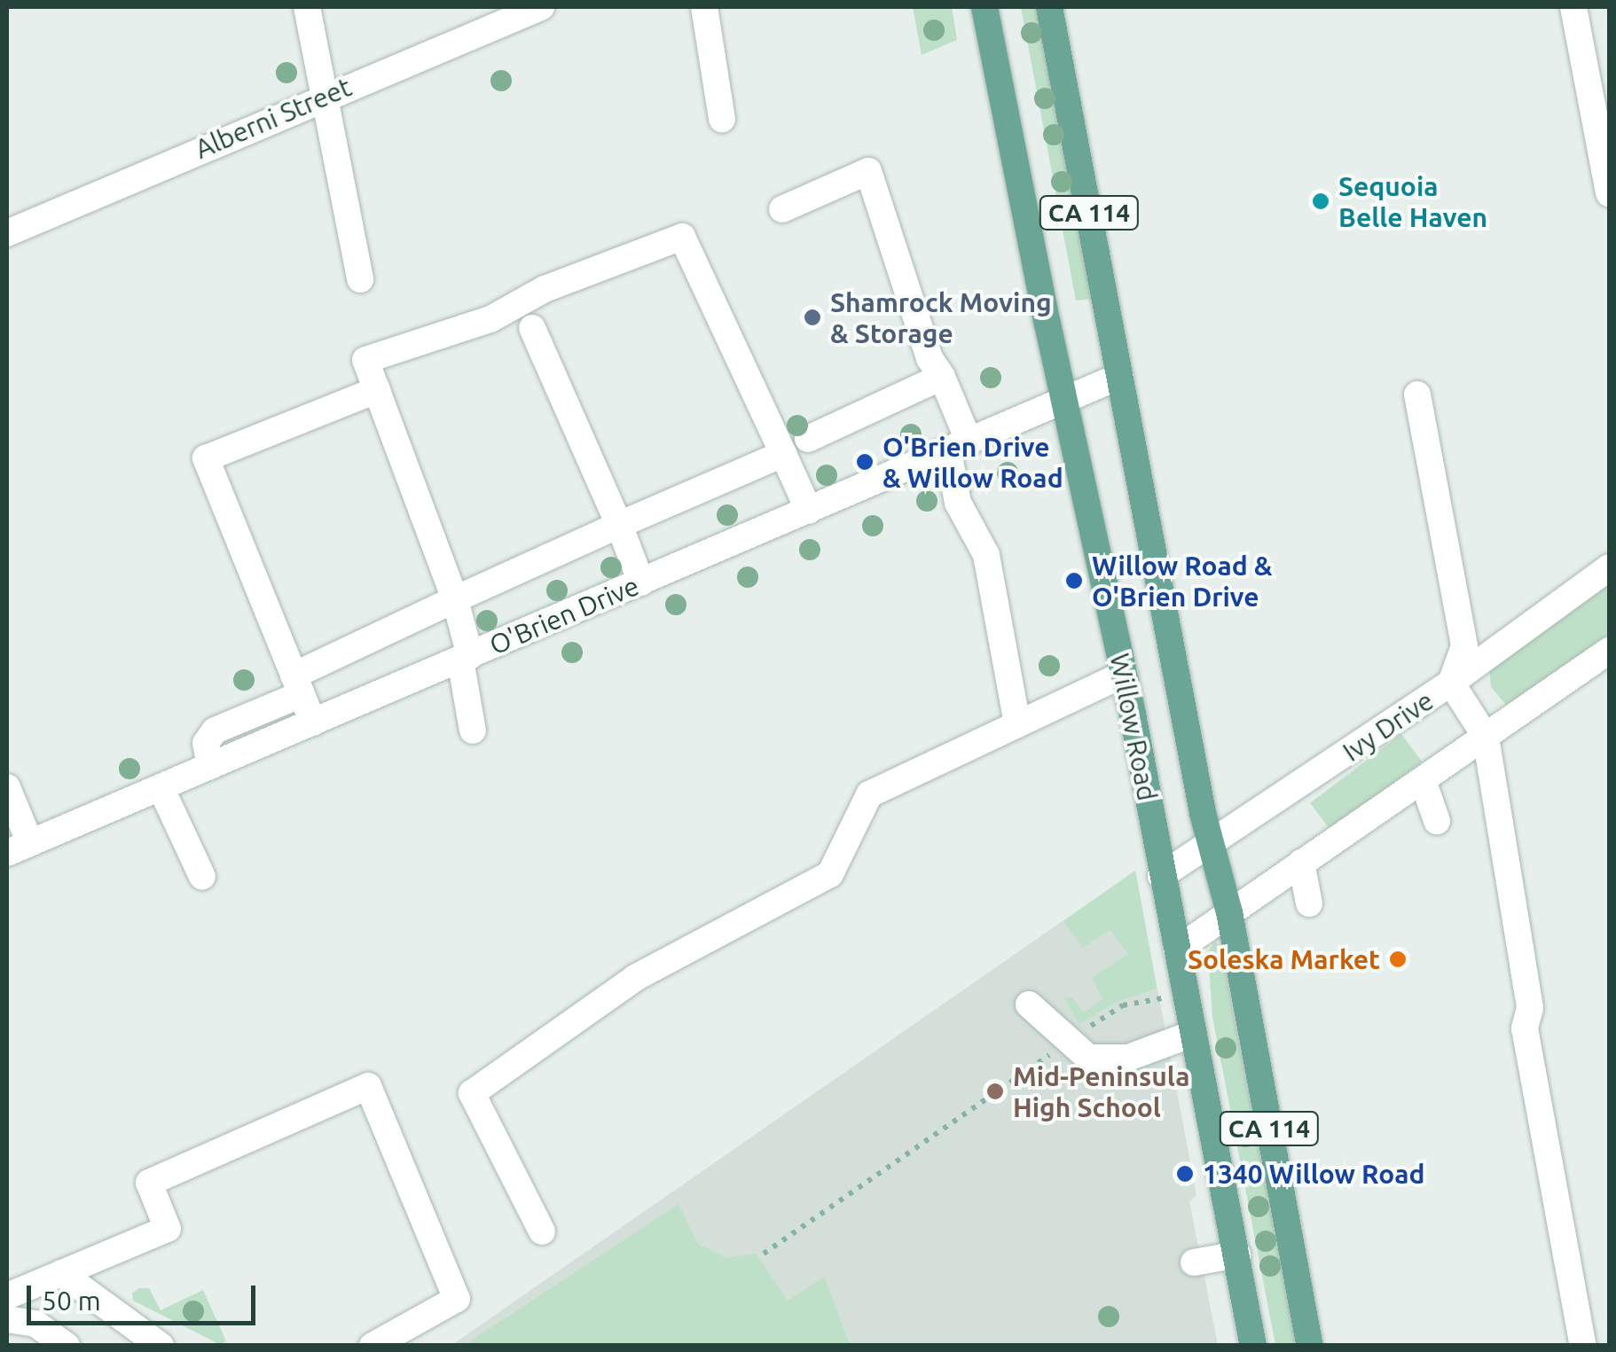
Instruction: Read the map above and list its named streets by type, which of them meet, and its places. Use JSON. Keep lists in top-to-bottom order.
{
  "streets": {
    "main road": ["CA 114", "Willow Road"],
    "street": ["Alberni Street", "O'Brien Drive", "Ivy Drive"]
  },
  "crossings": [
    ["O'Brien Drive", "Willow Road"],
    ["Ivy Drive", "Willow Road"]
  ],
  "places": [
    "Sequoia Belle Haven",
    "Shamrock Moving & Storage",
    "O'Brien Drive & Willow Road",
    "Willow Road & O'Brien Drive",
    "Soleska Market",
    "Mid-Peninsula High School",
    "1340 Willow Road"
  ],
  "scale_bar": "50 m"
}
